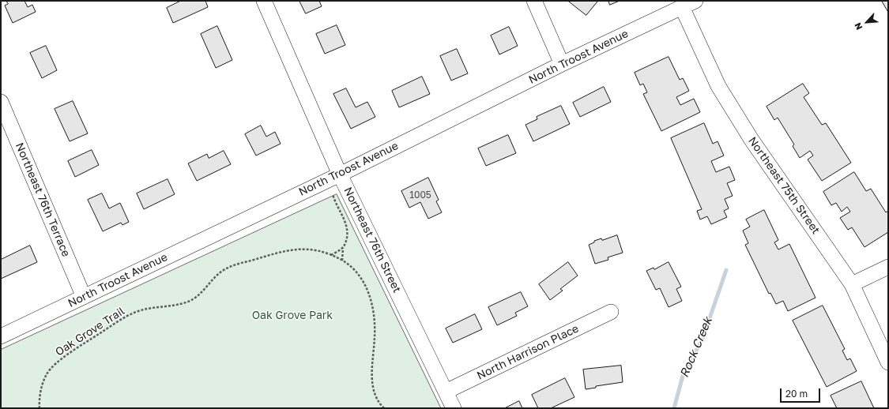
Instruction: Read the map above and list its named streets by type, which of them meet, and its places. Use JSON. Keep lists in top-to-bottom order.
{
  "streets": {
    "street": [
      "North Troost Avenue",
      "Northeast 75th Street",
      "Northeast 76th Terrace",
      "Northeast 76th Street",
      "North Harrison Place"
    ],
    "path": ["Oak Grove Trail"]
  },
  "crossings": [
    ["North Troost Avenue", "Northeast 75th Street"],
    ["North Troost Avenue", "Northeast 76th Terrace"],
    ["North Troost Avenue", "Northeast 76th Street"],
    ["Northeast 76th Street", "North Harrison Place"]
  ],
  "water": ["Rock Creek"],
  "parks": ["Oak Grove Park"],
  "house_numbers": ["1005"],
  "scale_bar": "20 m",
  "north": "bottom left"
}
